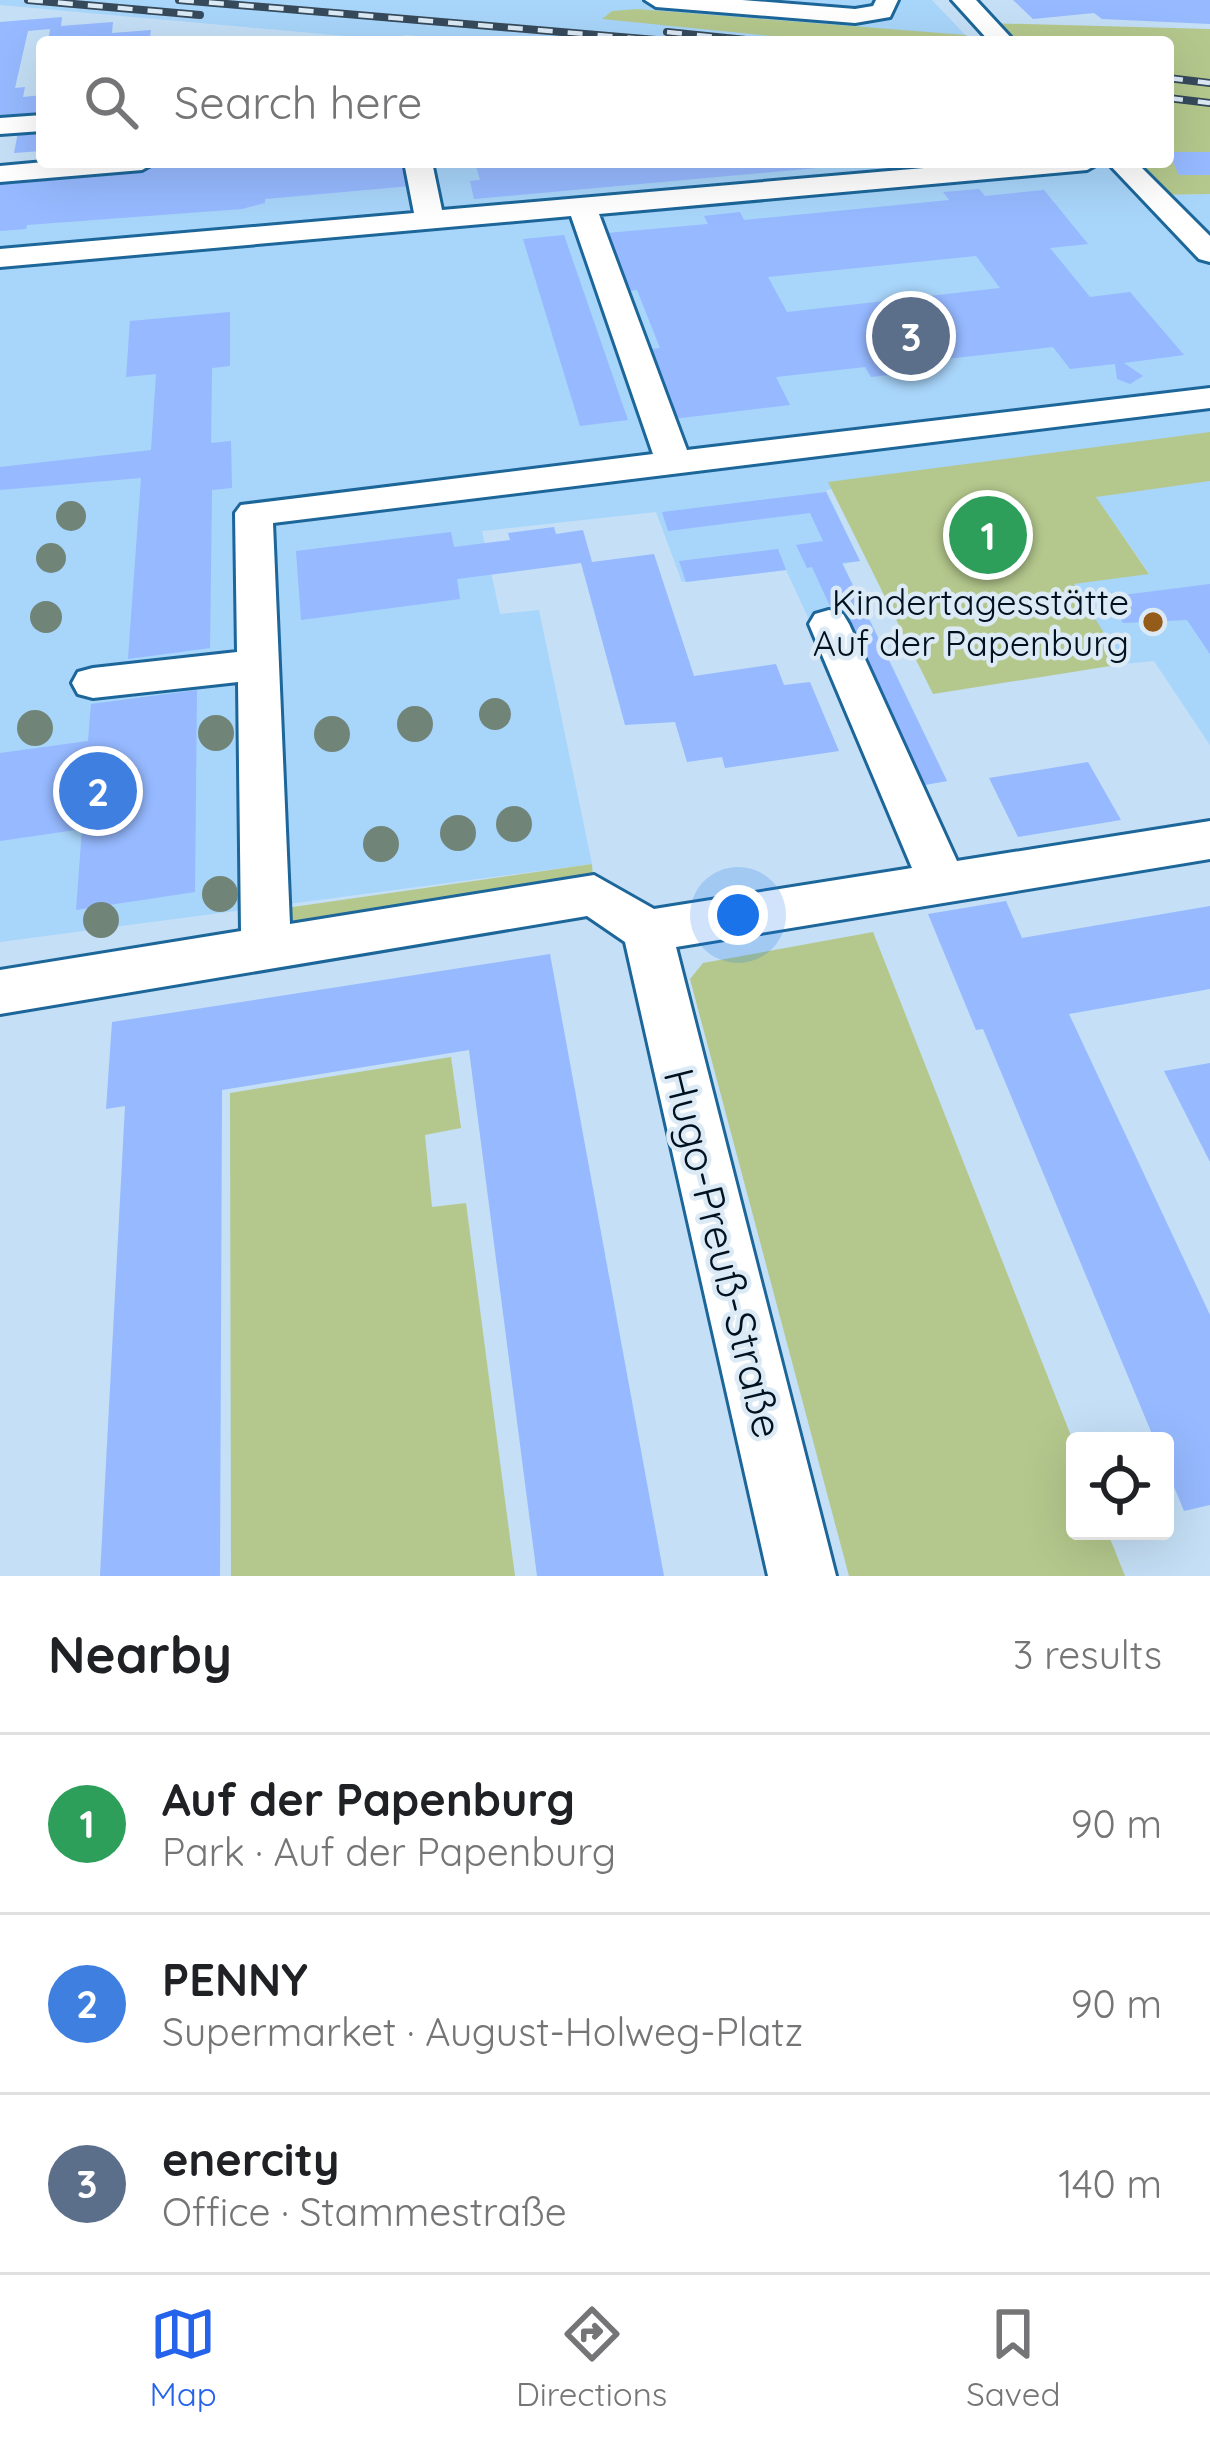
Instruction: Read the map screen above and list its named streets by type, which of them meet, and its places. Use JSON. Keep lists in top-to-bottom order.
{
  "streets": {
    "street": ["Hugo-Preuß-Straße"]
  },
  "places": ["Kindertagesstätte Auf der Papenburg"],
  "page": {
    "search": "Search here",
    "pins": ["3", "1", "2"],
    "heading": ["Nearby", "3 results"],
    "list": [
      {
        "mark": "1",
        "name": "Auf der Papenburg",
        "note": "Park · Auf der Papenburg",
        "value": "90 m"
      },
      {
        "mark": "2",
        "name": "PENNY",
        "note": "Supermarket · August-Holweg-Platz",
        "value": "90 m"
      },
      {
        "mark": "3",
        "name": "enercity",
        "note": "Office · Stammestraße",
        "value": "140 m"
      }
    ],
    "nav": ["Map", "Directions", "Saved"]
  }
}
